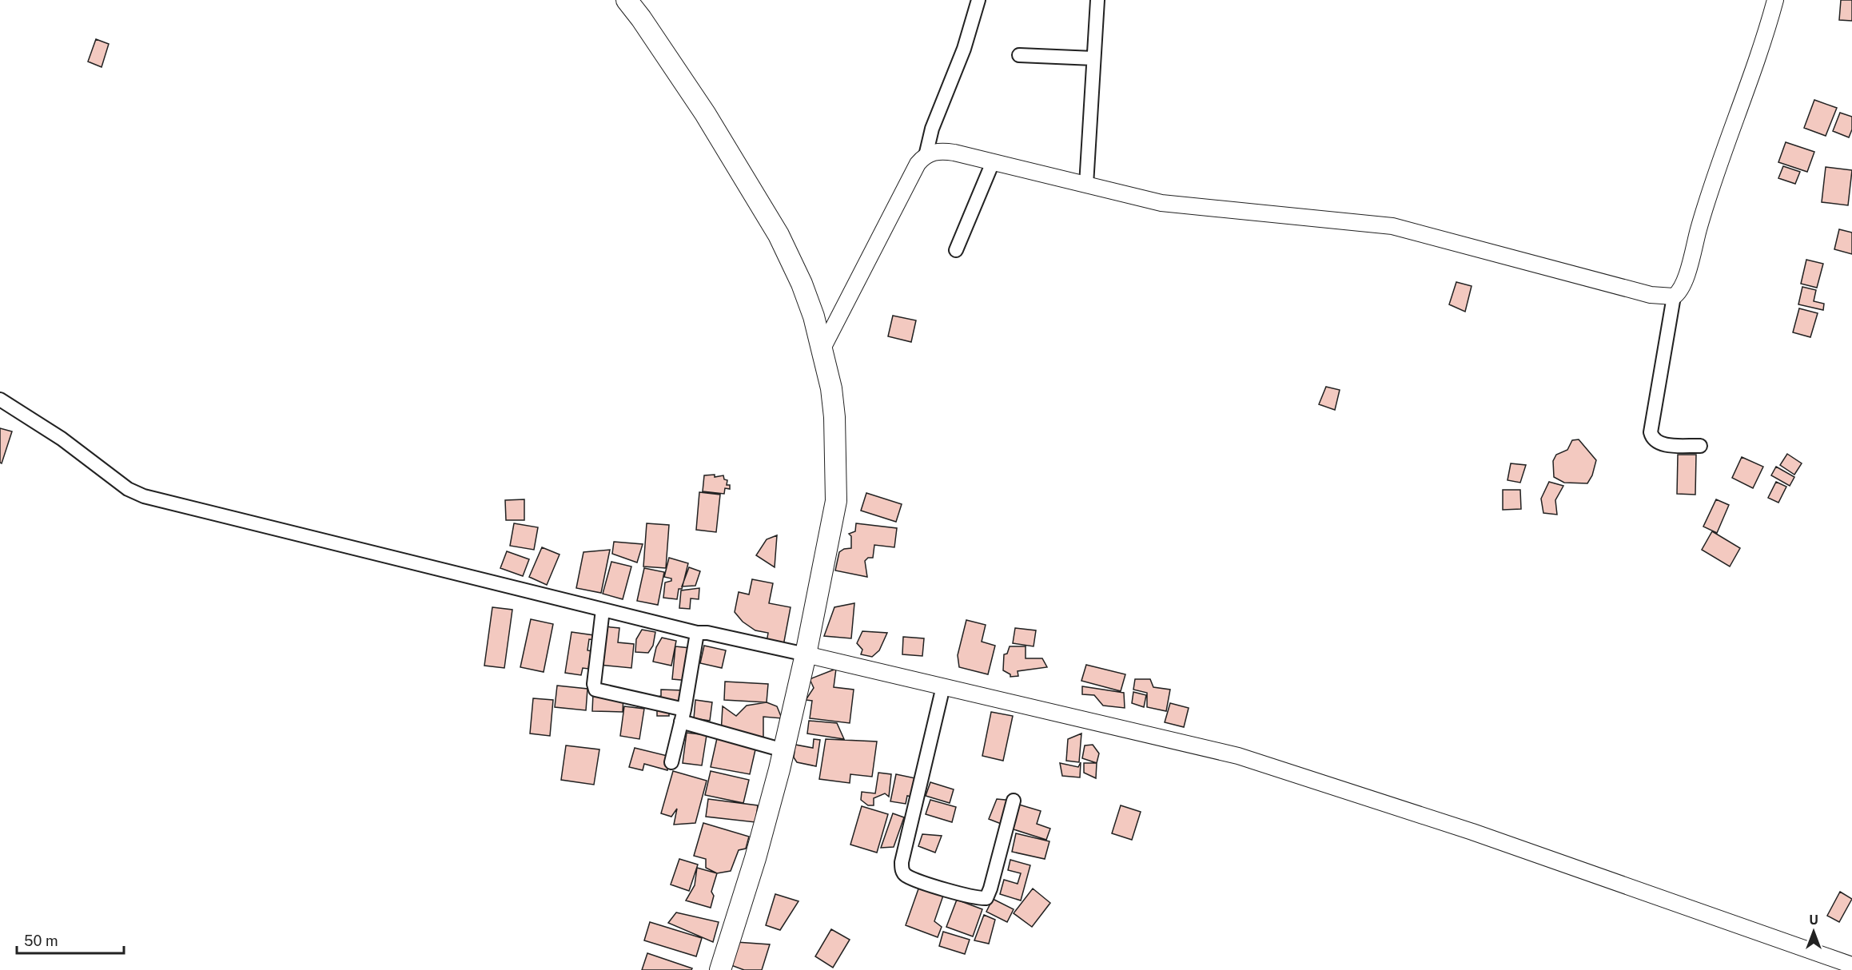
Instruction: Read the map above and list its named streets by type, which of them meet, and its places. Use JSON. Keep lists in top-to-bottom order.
{
  "scale_bar": "50 m",
  "north": "top"
}
